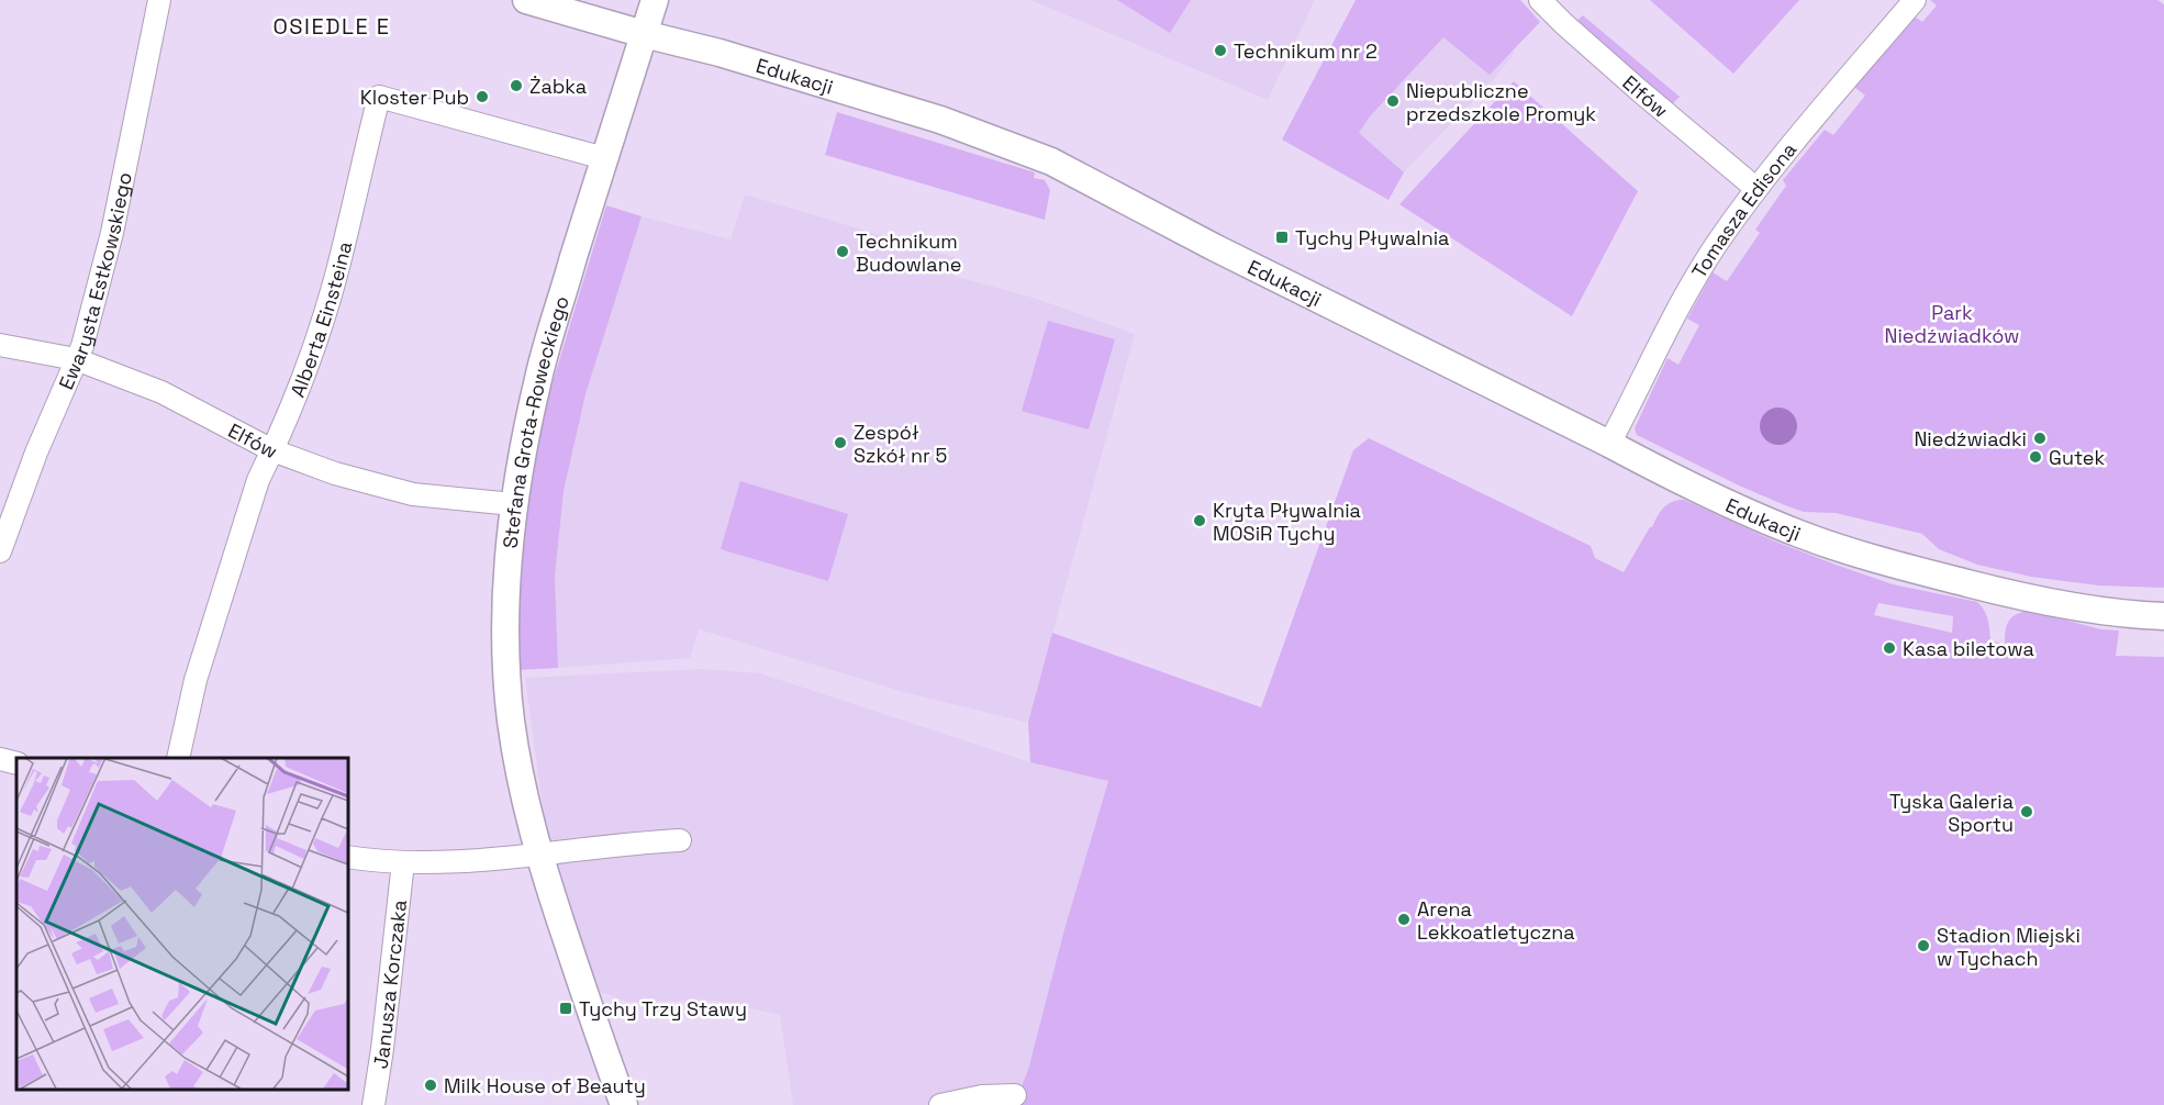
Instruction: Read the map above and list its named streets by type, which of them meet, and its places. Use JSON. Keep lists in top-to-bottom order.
{
  "streets": {
    "street": [
      "Edukacji",
      "Elfów",
      "Tomasza Edisona",
      "Ewarysta Estkowskiego",
      "Alberta Einsteina",
      "Stefana Grota-Roweckiego",
      "Janusza Korczaka"
    ]
  },
  "crossings": [
    ["Edukacji", "Tomasza Edisona"],
    ["Edukacji", "Stefana Grota-Roweckiego"],
    ["Elfów", "Tomasza Edisona"],
    ["Elfów", "Ewarysta Estkowskiego"],
    ["Elfów", "Alberta Einsteina"],
    ["Elfów", "Stefana Grota-Roweckiego"],
    ["Alberta Einsteina", "Stefana Grota-Roweckiego"]
  ],
  "districts": ["OSIEDLE E"],
  "parks": ["Park Niedźwiadków"],
  "places": {
    "other": [
      "Technikum nr 2",
      "Żabka",
      "Kloster Pub",
      "Niepubliczne przedszkole Promyk",
      "Technikum Budowlane",
      "Niedźwiadki",
      "Zespół Szkół nr 5",
      "Gutek",
      "Kryta Pływalnia MOSiR Tychy",
      "Kasa biletowa",
      "Tyska Galeria Sportu",
      "Arena Lekkoatletyczna",
      "Stadion Miejski w Tychach",
      "Milk House of Beauty"
    ],
    "transit": ["Tychy Pływalnia", "Tychy Trzy Stawy"]
  }
}
